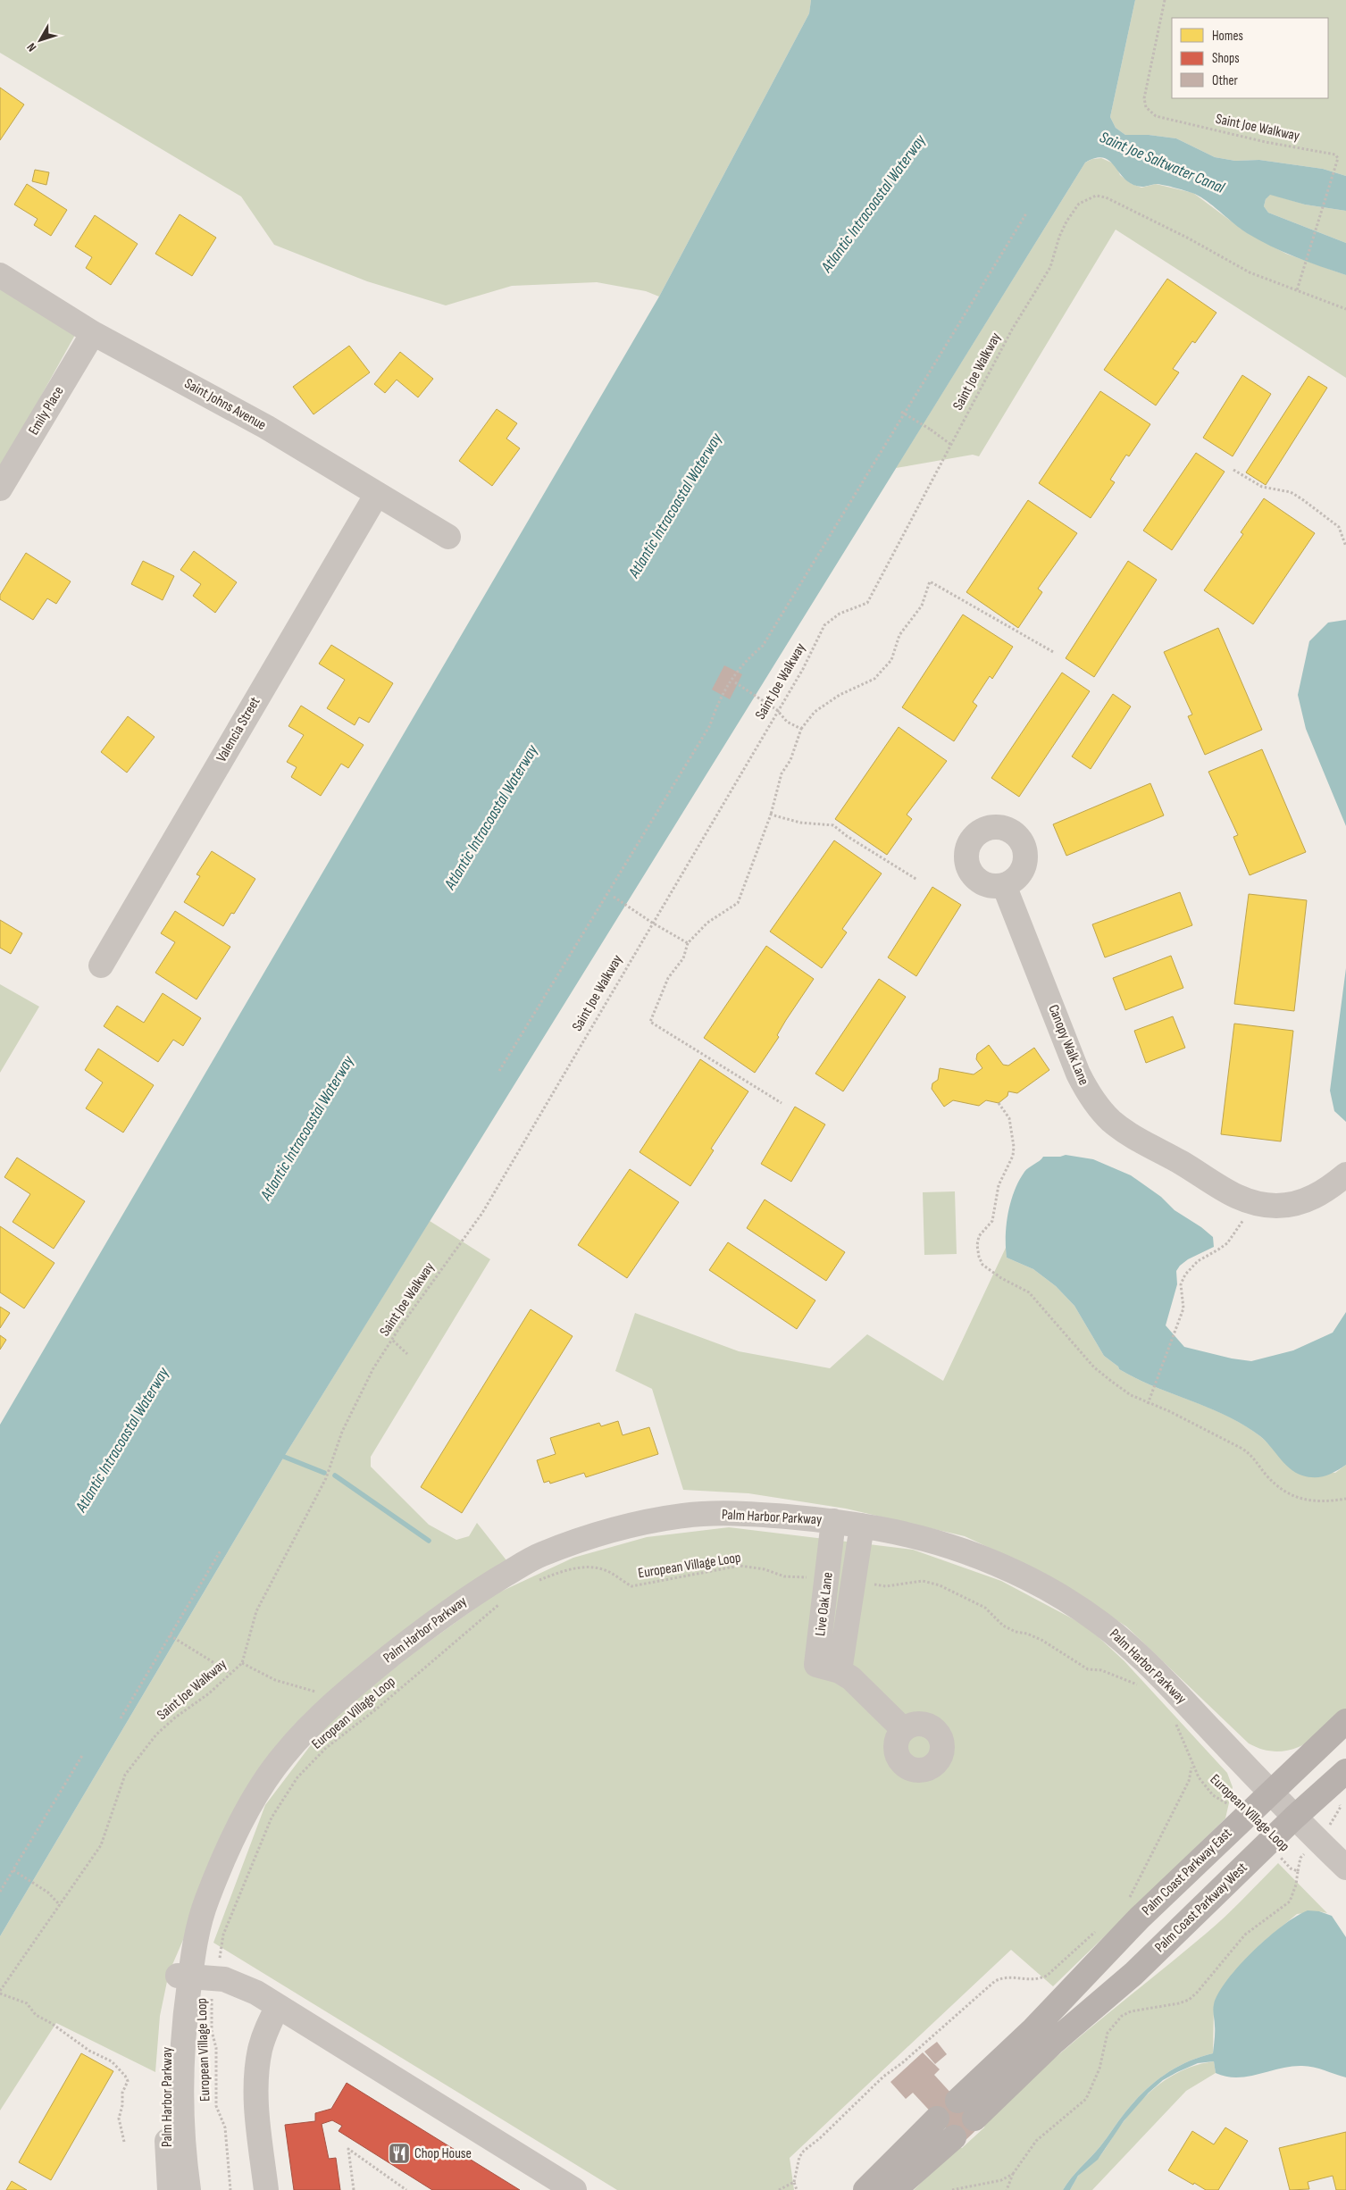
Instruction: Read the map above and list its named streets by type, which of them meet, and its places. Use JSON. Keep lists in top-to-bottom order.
{
  "streets": {
    "main road": ["Palm Coast Parkway East", "Palm Coast Parkway West"],
    "street": [
      "Saint Johns Avenue",
      "Emily Place",
      "Valencia Street",
      "Canopy Walk Lane",
      "Palm Harbor Parkway",
      "Live Oak Lane"
    ],
    "path": ["Saint Joe Walkway", "European Village Loop"]
  },
  "crossings": [
    ["Saint Johns Avenue", "Emily Place"],
    ["Saint Johns Avenue", "Valencia Street"],
    ["Palm Harbor Parkway", "Live Oak Lane"],
    ["Palm Harbor Parkway", "Palm Coast Parkway East"],
    ["Palm Harbor Parkway", "Palm Coast Parkway West"],
    ["European Village Loop", "Live Oak Lane"],
    ["European Village Loop", "Palm Coast Parkway East"],
    ["European Village Loop", "Palm Coast Parkway West"]
  ],
  "water": ["Saint Joe Saltwater Canal", "Atlantic Intracoastal Waterway"],
  "places": {
    "restaurant": ["Chop House"]
  },
  "legend": ["Homes", "Shops", "Other"],
  "north": "bottom left"
}
